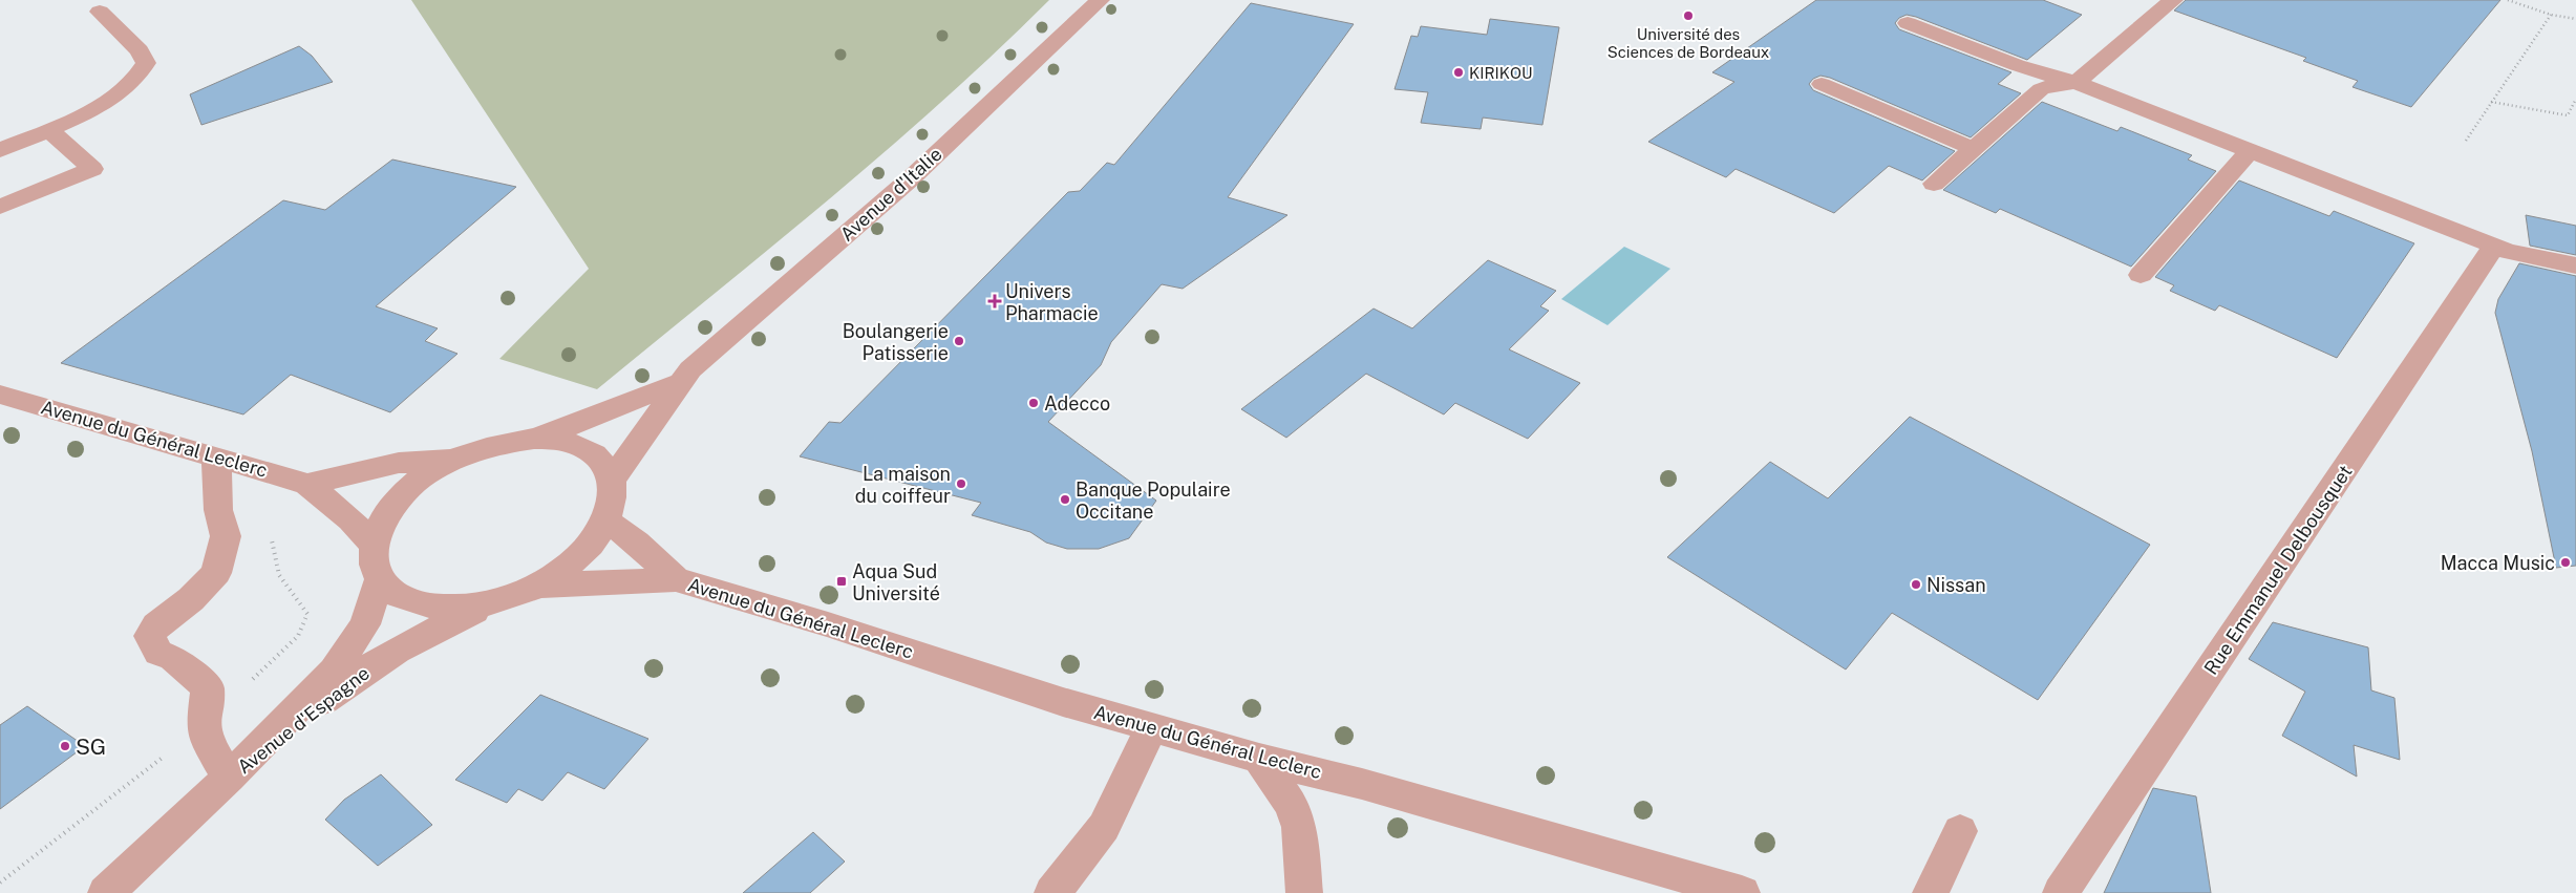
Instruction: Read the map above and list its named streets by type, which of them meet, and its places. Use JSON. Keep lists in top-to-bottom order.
{
  "streets": {
    "street": [
      "Avenue d'Italie",
      "Avenue du Général Leclerc",
      "Rue Emmanuel Delbousquet",
      "Avenue d'Espagne"
    ]
  },
  "places": {
    "other": [
      "Université des Sciences de Bordeaux",
      "KIRIKOU",
      "Boulangerie Patisserie",
      "Adecco",
      "La maison du coiffeur",
      "Banque Populaire Occitane",
      "Macca Music",
      "Nissan",
      "SG"
    ],
    "health": ["Univers Pharmacie"],
    "transit": ["Aqua Sud Université"]
  }
}
